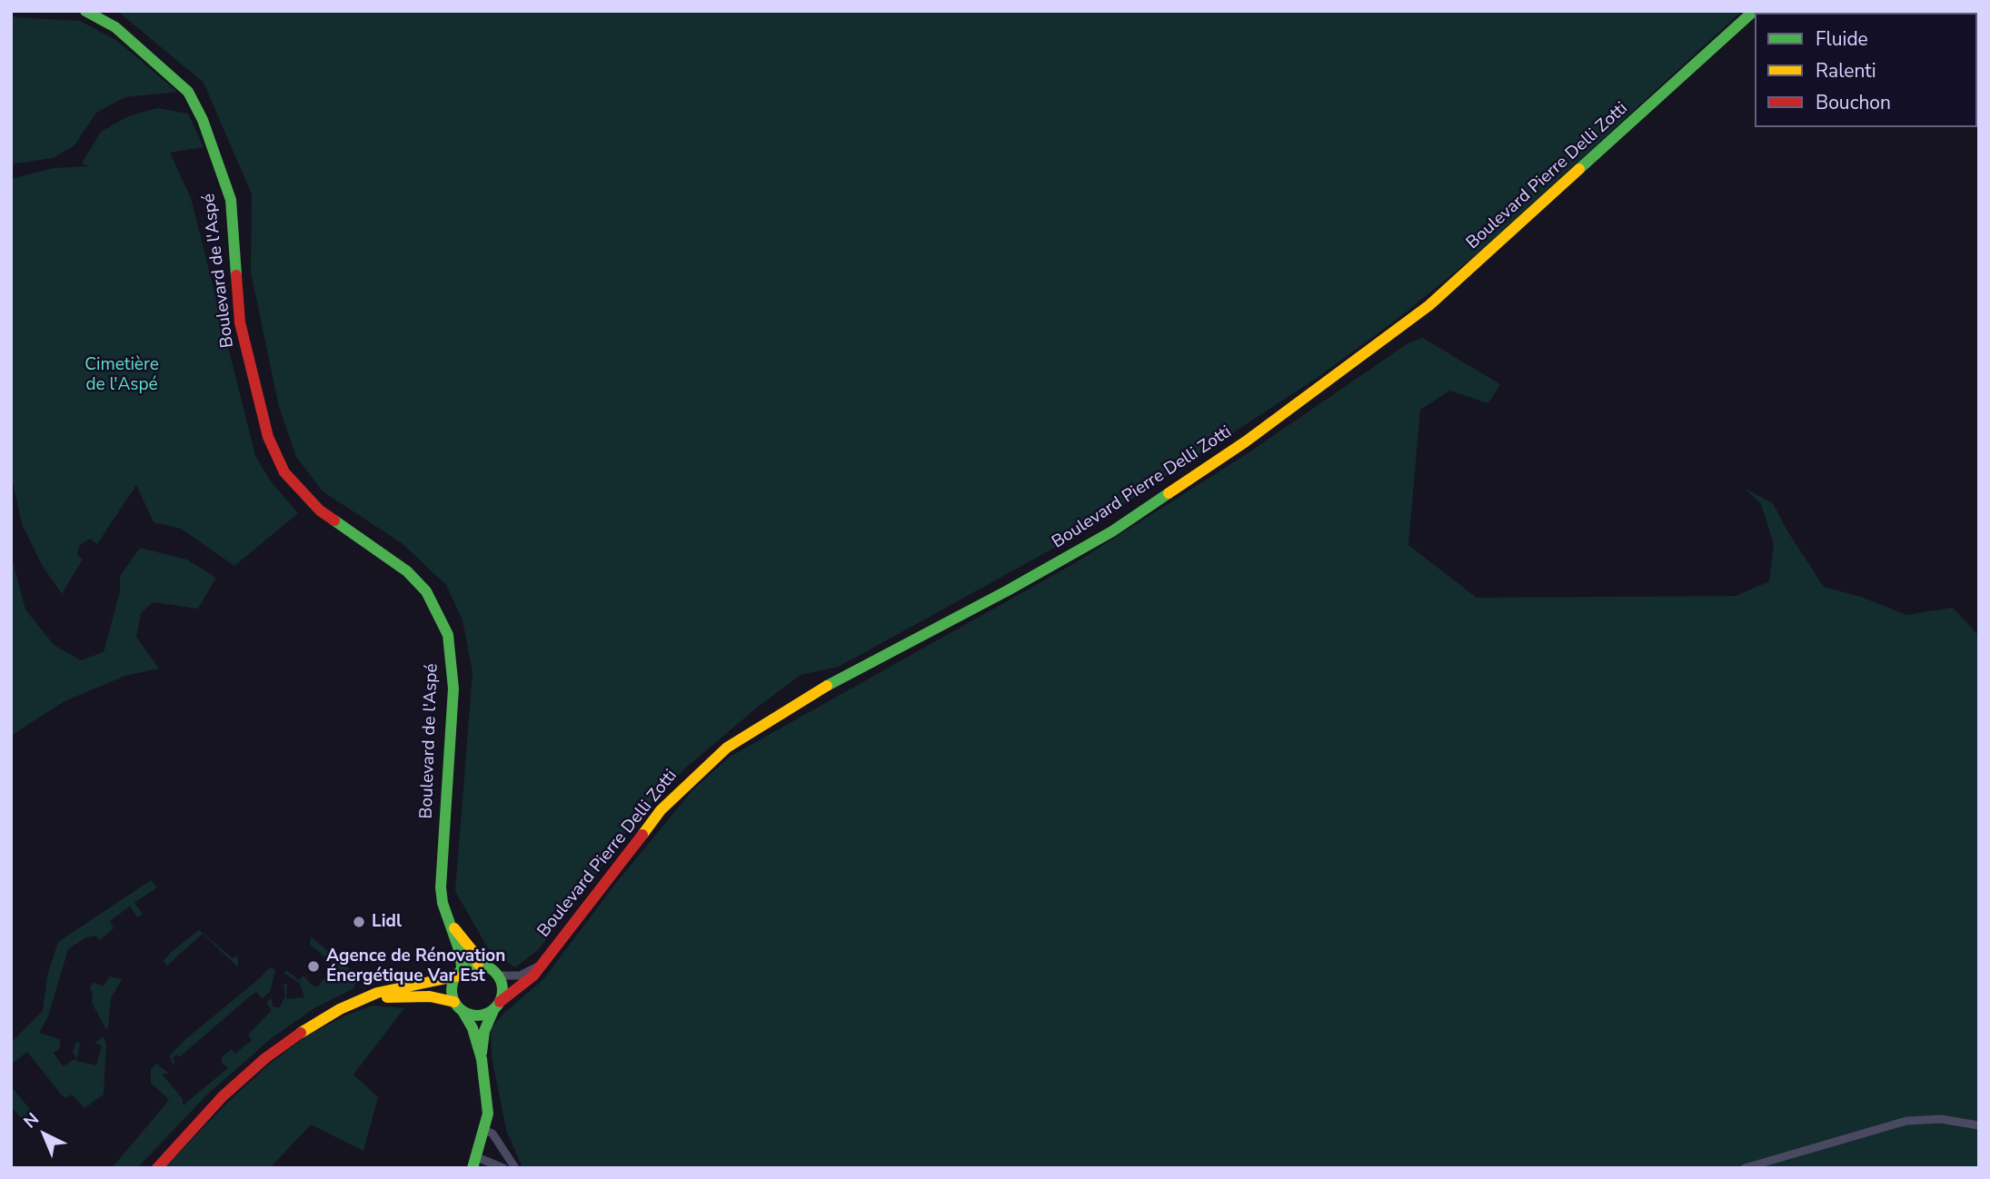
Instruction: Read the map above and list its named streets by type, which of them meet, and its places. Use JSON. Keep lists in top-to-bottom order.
{
  "streets": {
    "street": ["Boulevard Pierre Delli Zotti", "Boulevard de l'Aspé"]
  },
  "crossings": [
    ["Boulevard Pierre Delli Zotti", "Boulevard de l'Aspé"]
  ],
  "parks": ["Cimetière de l'Aspé"],
  "places": ["Lidl", "Agence de Rénovation Énergétique Var Est"],
  "legend": ["Fluide", "Ralenti", "Bouchon"],
  "north": "top left"
}
